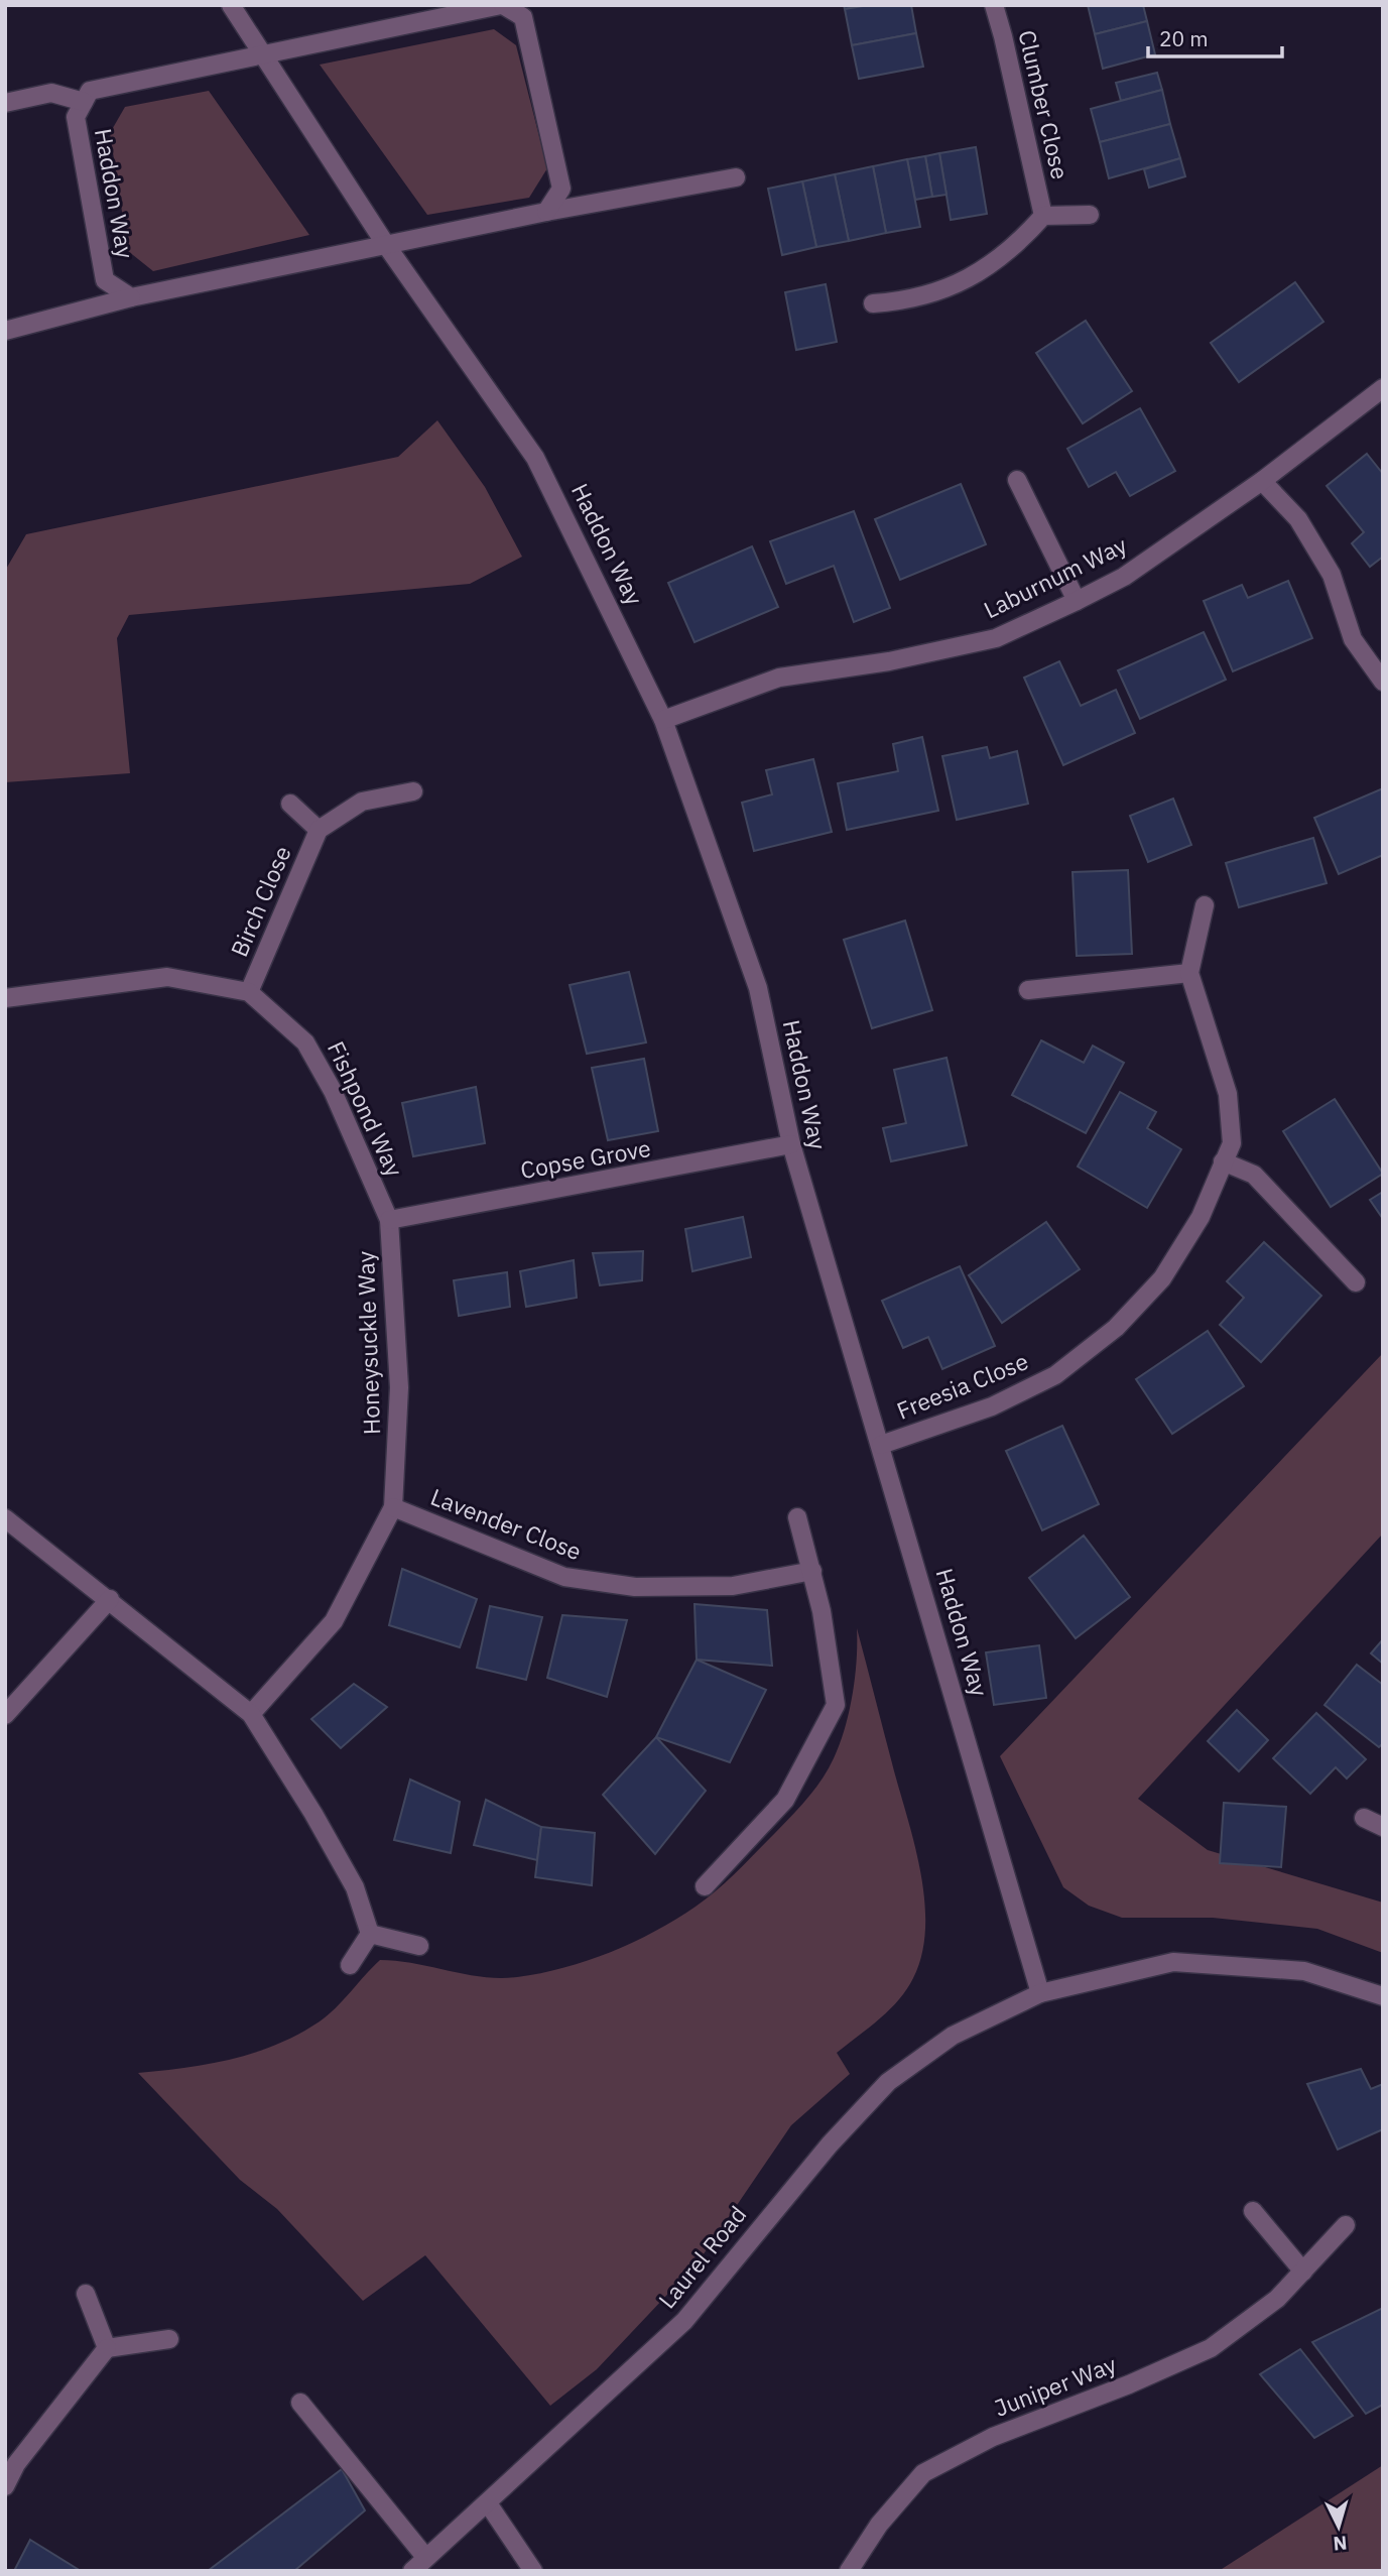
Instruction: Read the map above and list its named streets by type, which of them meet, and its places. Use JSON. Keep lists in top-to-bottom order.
{
  "streets": {
    "street": [
      "Clumber Close",
      "Haddon Way",
      "Laburnum Way",
      "Birch Close",
      "Fishpond Way",
      "Copse Grove",
      "Honeysuckle Way",
      "Freesia Close",
      "Lavender Close",
      "Laurel Road",
      "Juniper Way"
    ]
  },
  "crossings": [
    ["Haddon Way", "Laburnum Way"],
    ["Haddon Way", "Copse Grove"],
    ["Haddon Way", "Freesia Close"],
    ["Haddon Way", "Laurel Road"],
    ["Birch Close", "Fishpond Way"],
    ["Fishpond Way", "Copse Grove"],
    ["Fishpond Way", "Honeysuckle Way"],
    ["Copse Grove", "Honeysuckle Way"],
    ["Honeysuckle Way", "Lavender Close"]
  ],
  "scale_bar": "20 m",
  "north": "bottom"
}
